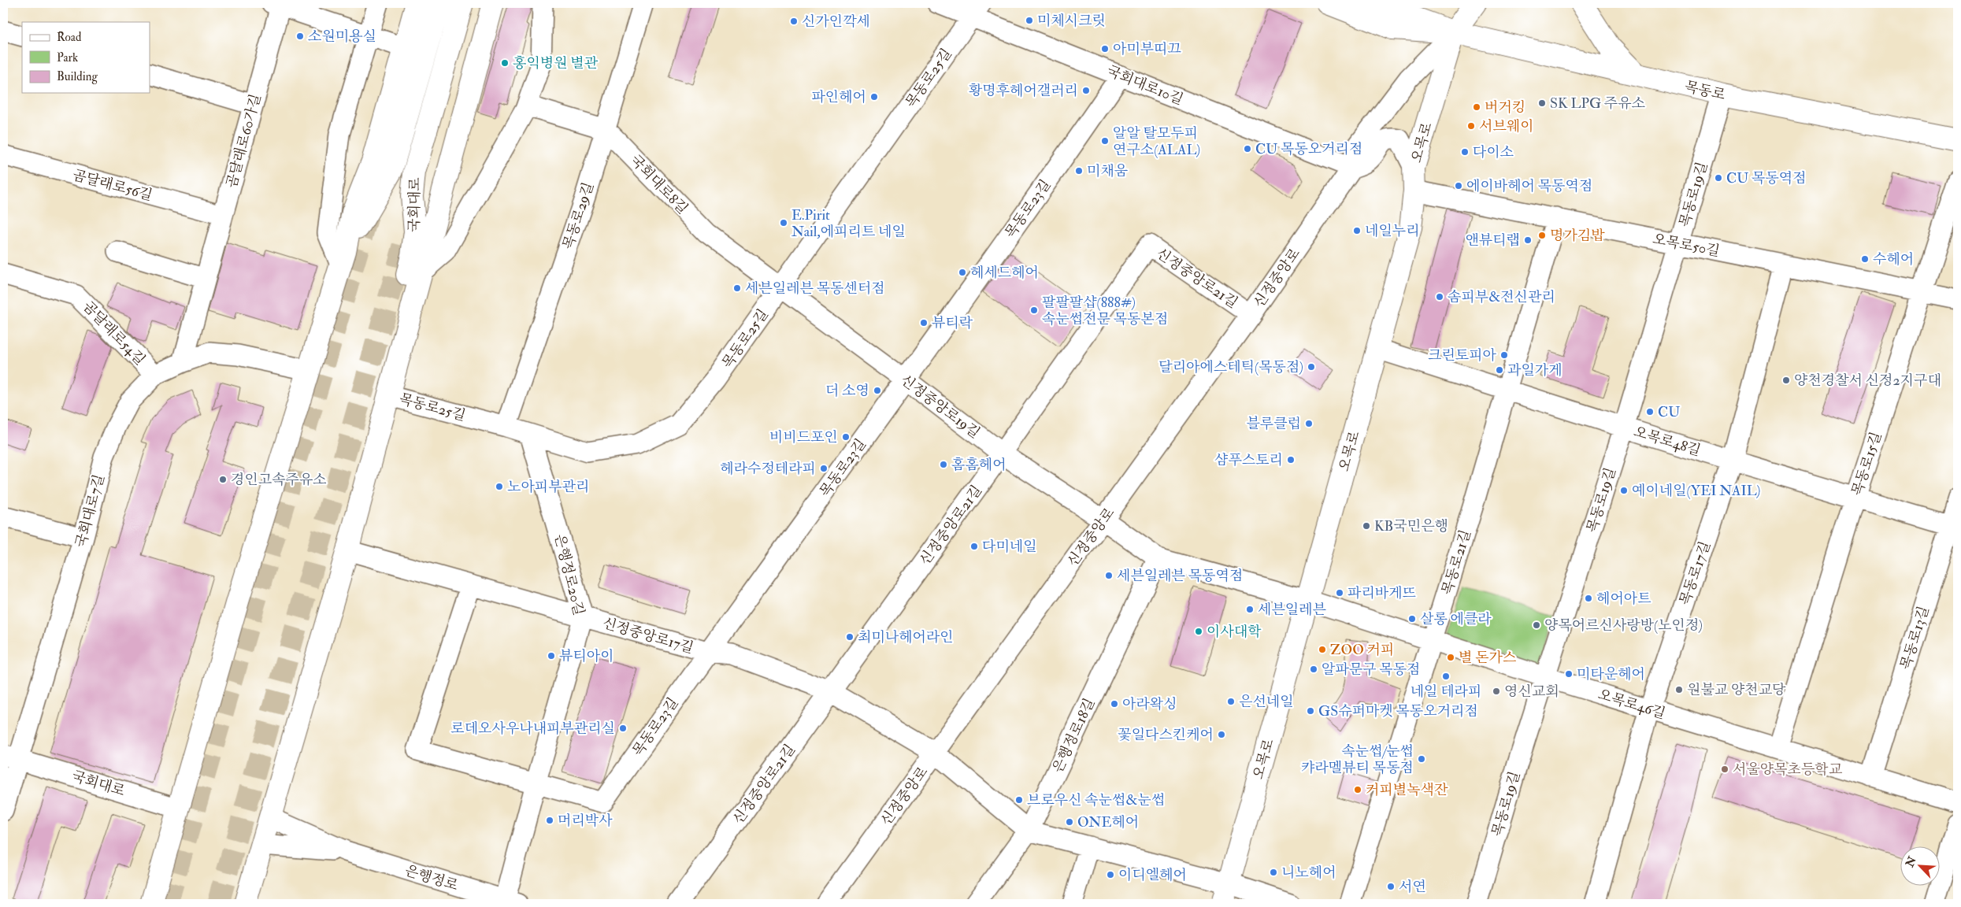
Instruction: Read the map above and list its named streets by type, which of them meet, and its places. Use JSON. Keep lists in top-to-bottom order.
{
  "streets": {
    "main road": ["목동로", "오목로", "국회대로"],
    "street": [
      "목동로25길",
      "국회대로10길",
      "곰달래로60가길",
      "국회대로8길",
      "곰달래로56길",
      "목동로19길",
      "목동로23길",
      "목동로29길",
      "오목로50길",
      "신정중앙로21길",
      "신정중앙로",
      "곰달래로54길",
      "신정중앙로19길",
      "오목로48길",
      "목동로15길",
      "국회대로7길",
      "목동로21길",
      "목동로17길",
      "은행정로20길",
      "신정중앙로17길",
      "목동로13길",
      "오목로46길",
      "은행정로18길",
      "은행정로"
    ]
  },
  "crossings": [
    ["목동로25길", "국회대로10길"],
    ["목동로25길", "국회대로8길"],
    ["목동로25길", "국회대로"],
    ["목동로25길", "목동로29길"],
    ["목동로25길", "신정중앙로19길"],
    ["목동로25길", "은행정로20길"],
    ["국회대로10길", "목동로23길"],
    ["국회대로10길", "신정중앙로"],
    ["목동로", "오목로"],
    ["목동로", "목동로19길"],
    ["목동로", "신정중앙로"],
    ["곰달래로60가길", "곰달래로56길"],
    ["곰달래로60가길", "국회대로7길"],
    ["오목로", "오목로50길"],
    ["오목로", "신정중앙로"],
    ["오목로", "오목로48길"],
    ["오목로", "오목로46길"],
    ["국회대로8길", "목동로29길"],
    ["국회대로8길", "신정중앙로19길"],
    ["목동로19길", "오목로50길"],
    ["목동로19길", "오목로48길"],
    ["목동로19길", "오목로46길"],
    ["국회대로", "국회대로7길"],
    ["목동로23길", "신정중앙로19길"],
    ["목동로23길", "은행정로20길"],
    ["목동로23길", "신정중앙로17길"],
    ["오목로50길", "목동로15길"],
    ["오목로50길", "목동로21길"],
    ["오목로50길", "목동로17길"],
    ["신정중앙로21길", "신정중앙로"],
    ["신정중앙로21길", "신정중앙로19길"],
    ["신정중앙로21길", "신정중앙로17길"],
    ["신정중앙로", "신정중앙로19길"],
    ["신정중앙로", "신정중앙로17길"],
    ["곰달래로54길", "국회대로7길"],
    ["신정중앙로19길", "오목로46길"],
    ["신정중앙로19길", "은행정로18길"],
    ["오목로48길", "목동로15길"],
    ["오목로48길", "목동로21길"],
    ["오목로48길", "목동로17길"],
    ["오목로48길", "목동로13길"],
    ["목동로15길", "오목로46길"],
    ["목동로21길", "오목로46길"],
    ["목동로17길", "오목로46길"],
    ["은행정로20길", "신정중앙로17길"],
    ["은행정로20길", "은행정로"],
    ["신정중앙로17길", "은행정로18길"],
    ["목동로13길", "오목로46길"],
    ["오목로46길", "은행정로18길"]
  ],
  "places": [
    "미체시크릿",
    "신가인깍세",
    "소원미용실",
    "아미부띠끄",
    "홍익병원 별관",
    "황명후헤어갤러리",
    "파인헤어",
    "SK LPG 주유소",
    "버거킹",
    "서브웨이",
    "알알 탈모두피 연구소(ALAL)",
    "CU 목동오거리점",
    "다이소",
    "미채움",
    "CU 목동역점",
    "에이바헤어 목동역점",
    "E.Pirit Nail,에피리트 네일",
    "네일누리",
    "명가김밥",
    "앤뷰티랩",
    "수헤어",
    "헤세드헤어",
    "세븐일레븐 목동센터점",
    "솜피부&전신관리",
    "팔팔팔샵(888#) 속눈썹전문 목동본점",
    "뷰티락",
    "크린토피아",
    "달리아에스테틱(목동점)",
    "과일가게",
    "양천경찰서 신정2지구대",
    "더 소영",
    "CU",
    "블루클럽",
    "비비드포인",
    "샴푸스토리",
    "홈홈헤어",
    "헤라수정테라피",
    "경인고속주유소",
    "노아피부관리",
    "예이네일(YEI NAIL)",
    "KB국민은행",
    "다미네일",
    "세븐일레븐 목동역점",
    "파리바게뜨",
    "헤어아트",
    "세븐일레븐",
    "살롱 에클라",
    "양목어르신사랑방(노인정)",
    "이사대학",
    "최미나헤어라인",
    "ZOO 커피",
    "뷰티아이",
    "별 돈가스",
    "알파문구 목동점",
    "미타운헤어",
    "네일 테라피",
    "원불교 양천교당",
    "영신교회",
    "은선네일",
    "아라왁싱",
    "GS슈퍼마켓 목동오거리점",
    "로데오사우나내피부관리실",
    "꽃일다스킨케어",
    "속눈썹/눈썹 캬라멜뷰티 목동점",
    "서울양목초등학교",
    "커피별녹색잔",
    "브로우신 속눈썹&눈썹",
    "머리박사",
    "ONE헤어",
    "니노헤어",
    "이디엘헤어",
    "서연"
  ],
  "legend": ["Road", "Park", "Building"],
  "north": "top left"
}
